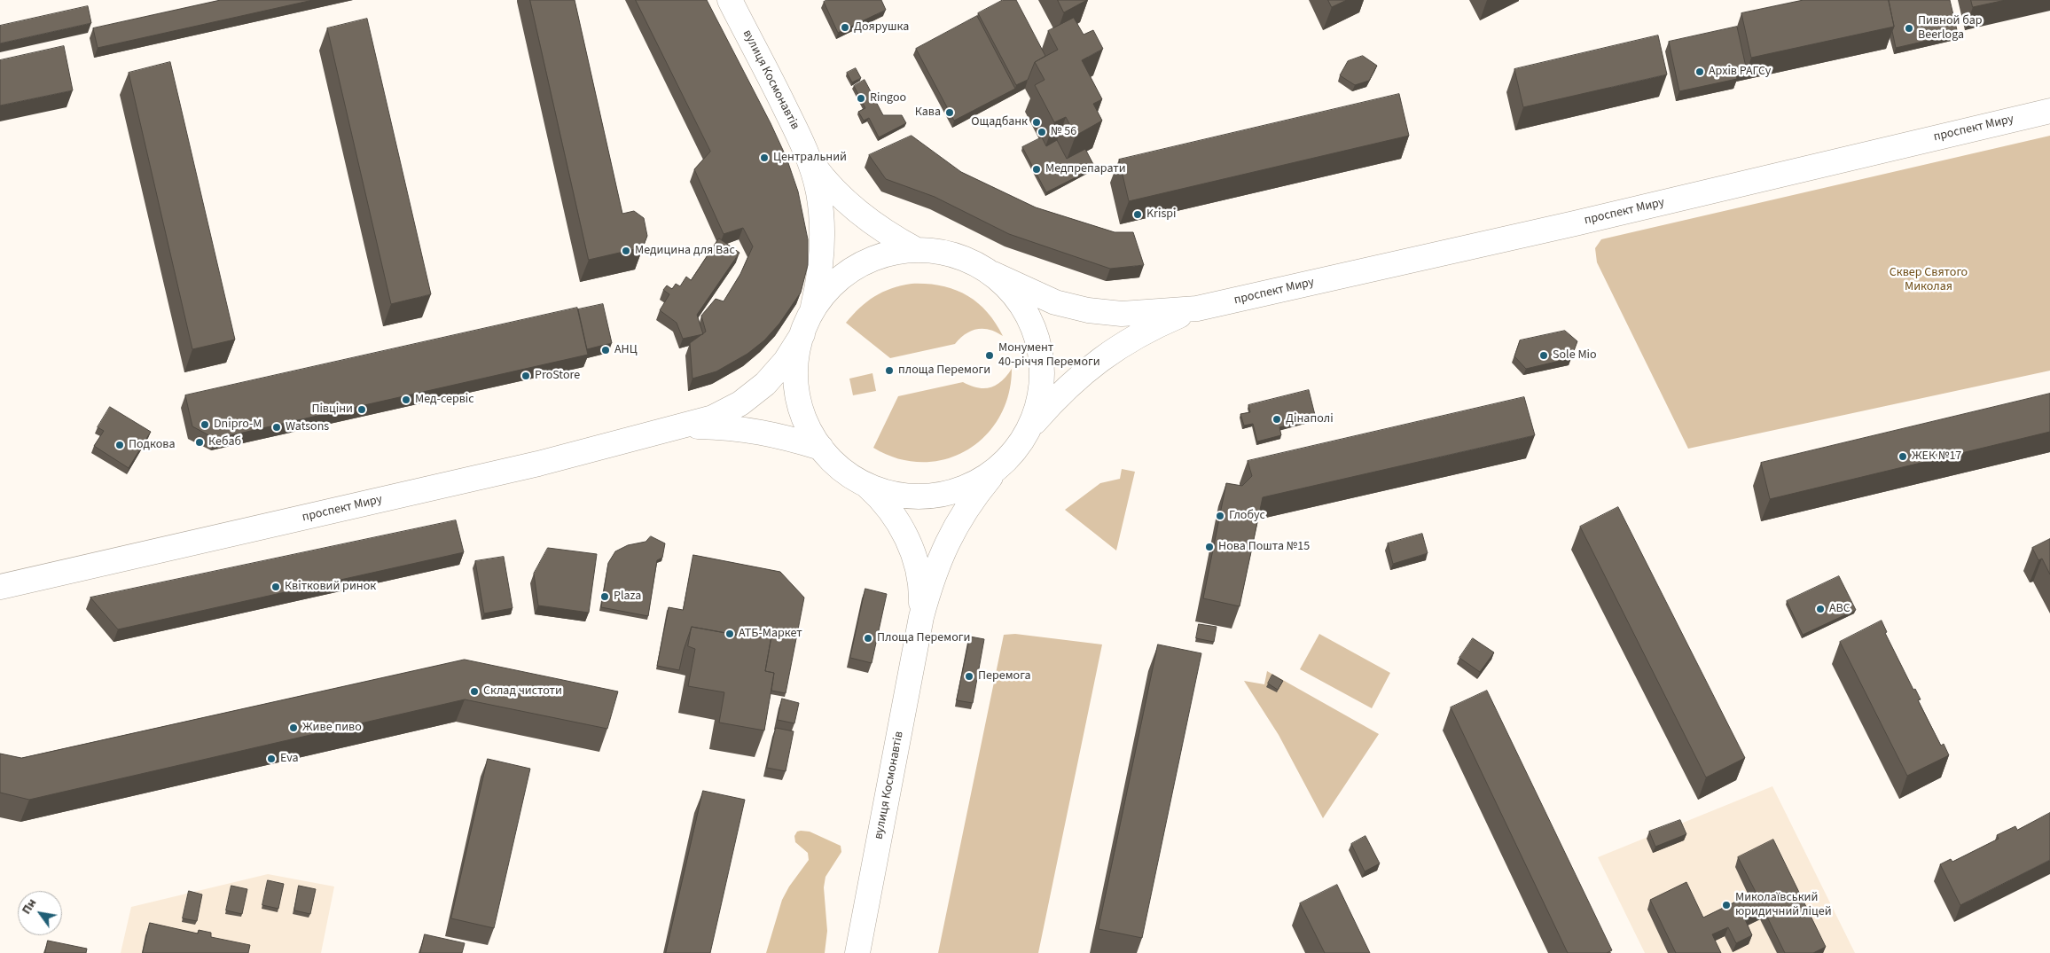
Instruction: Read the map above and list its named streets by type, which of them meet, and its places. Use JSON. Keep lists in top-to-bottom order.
{
  "streets": {
    "main road": ["вулиця Космонавтів", "проспект Миру"]
  },
  "crossings": [
    ["вулиця Космонавтів", "проспект Миру"]
  ],
  "parks": ["Сквер Святого Миколая"],
  "places": [
    "Доярушка",
    "Пивной бар Beerloga",
    "Архів РАГСу",
    "Ringoo",
    "Кава",
    "Ощадбанк",
    "№ 56",
    "Центральний",
    "Медпрепарати",
    "Krispi",
    "Медицина для Вас",
    "АНЦ",
    "Монумент 40-річчя Перемоги",
    "Sole Mio",
    "площа Перемоги",
    "ProStore",
    "Мед-сервіс",
    "Півціни",
    "Дінаполі",
    "Dnipro-M",
    "Watsons",
    "Кебаб",
    "Подкова",
    "ЖЕК №17",
    "Глобус",
    "Нова Пошта №15",
    "Квітковий ринок",
    "Plaza",
    "ABC",
    "АТБ-Маркет",
    "Площа Перемоги",
    "Перемога",
    "Склад чистоти",
    "Живе пиво",
    "Eva",
    "Миколаївський юридичний ліцей"
  ],
  "north": "top left"
}
